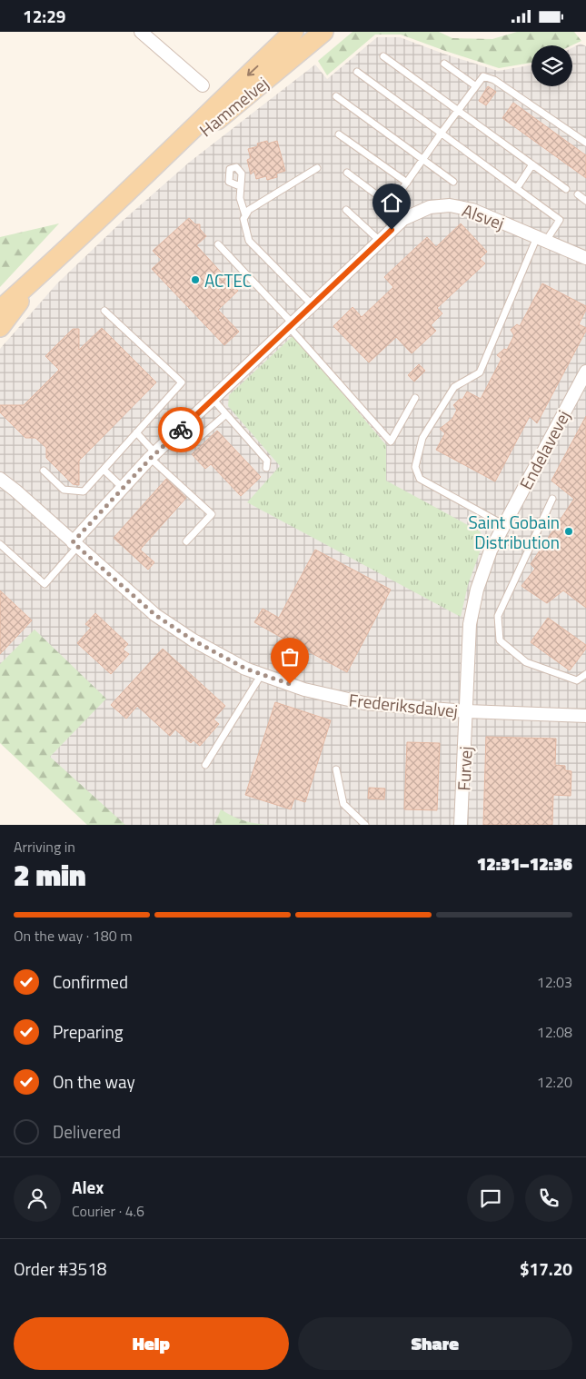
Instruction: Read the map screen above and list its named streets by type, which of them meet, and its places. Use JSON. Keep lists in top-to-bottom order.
{
  "streets": {
    "main road": ["Hammelvej"],
    "street": [
      "Alsvej",
      "Endelavevej",
      "Frederiksdalvej",
      "Furvej"
    ]
  },
  "crossings": [
    ["Alsvej", "Frederiksdalvej"],
    ["Endelavevej", "Frederiksdalvej"],
    ["Endelavevej", "Furvej"],
    ["Frederiksdalvej", "Furvej"]
  ],
  "places": ["ACTEC", "Saint Gobain Distribution"],
  "page": {
    "status": "12:29",
    "heading": ["2 min", "Arriving in", "12:31–12:36"],
    "panel": [
      "Alex",
      "Courier · 4.6",
      "Order #3518",
      "$17.20"
    ],
    "bar": "On the way · 180 m",
    "list": [
      ["Confirmed", "12:03"],
      ["Preparing", "12:08"],
      ["On the way", "12:20"],
      "Delivered"
    ],
    "buttons": ["Help", "Share"]
  }
}
